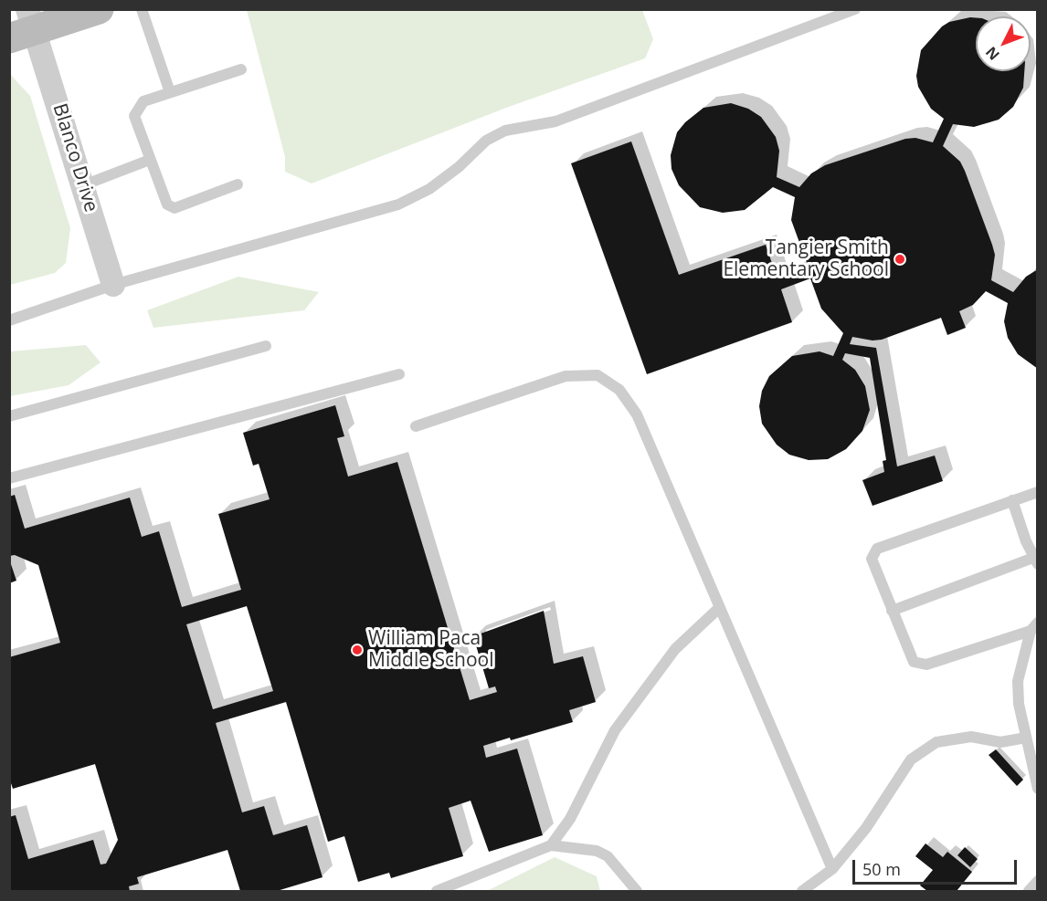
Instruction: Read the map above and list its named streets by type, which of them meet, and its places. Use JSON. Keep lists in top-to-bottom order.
{
  "streets": {
    "street": ["Blanco Drive"]
  },
  "places": ["Tangier Smith Elementary School", "William Paca Middle School"],
  "scale_bar": "50 m",
  "north": "bottom left"
}
